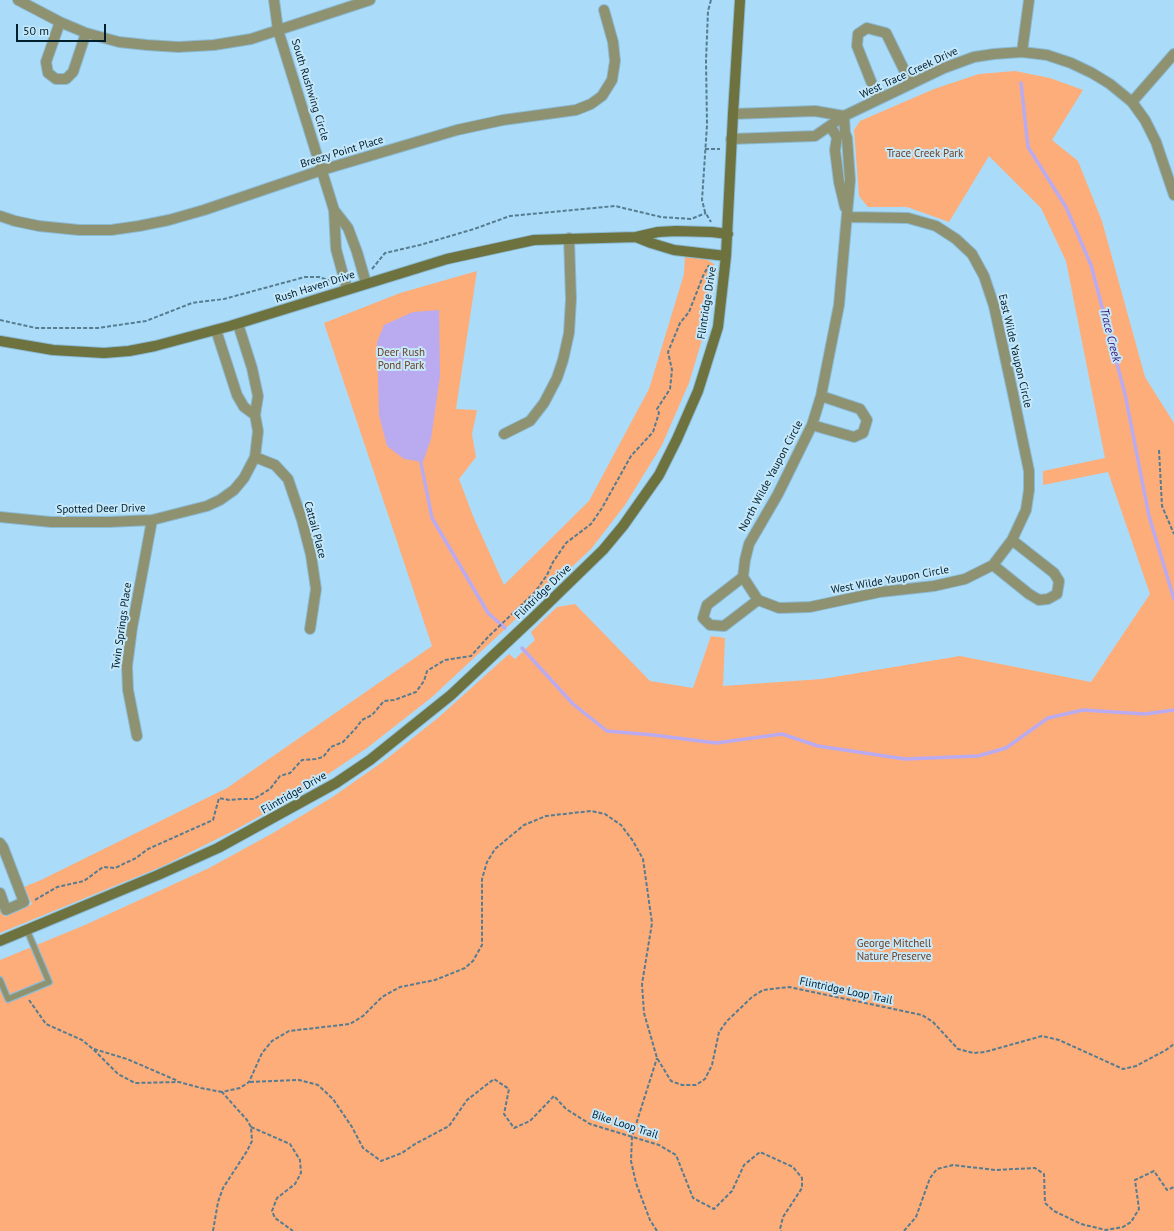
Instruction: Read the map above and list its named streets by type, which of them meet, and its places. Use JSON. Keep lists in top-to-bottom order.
{
  "streets": {
    "street": [
      "West Trace Creek Drive",
      "South Rushwing Circle",
      "Breezy Point Place",
      "Rush Haven Drive",
      "Flintridge Drive",
      "East Wilde Yaupon Circle",
      "North Wilde Yaupon Circle",
      "Spotted Deer Drive",
      "Cattail Place",
      "West Wilde Yaupon Circle",
      "Twin Springs Place"
    ],
    "path": ["Flintridge Loop Trail", "Bike Loop Trail"]
  },
  "crossings": [
    ["West Trace Creek Drive", "Flintridge Drive"],
    ["West Trace Creek Drive", "North Wilde Yaupon Circle"],
    ["South Rushwing Circle", "Breezy Point Place"],
    ["South Rushwing Circle", "Rush Haven Drive"],
    ["Rush Haven Drive", "Flintridge Drive"],
    ["Rush Haven Drive", "Spotted Deer Drive"],
    ["East Wilde Yaupon Circle", "North Wilde Yaupon Circle"],
    ["East Wilde Yaupon Circle", "West Wilde Yaupon Circle"],
    ["Spotted Deer Drive", "Cattail Place"],
    ["Spotted Deer Drive", "Twin Springs Place"],
    ["Flintridge Loop Trail", "Bike Loop Trail"]
  ],
  "water": ["Trace Creek"],
  "parks": ["Trace Creek Park", "Deer Rush Pond Park", "George Mitchell Nature Preserve"],
  "scale_bar": "50 m"
}
